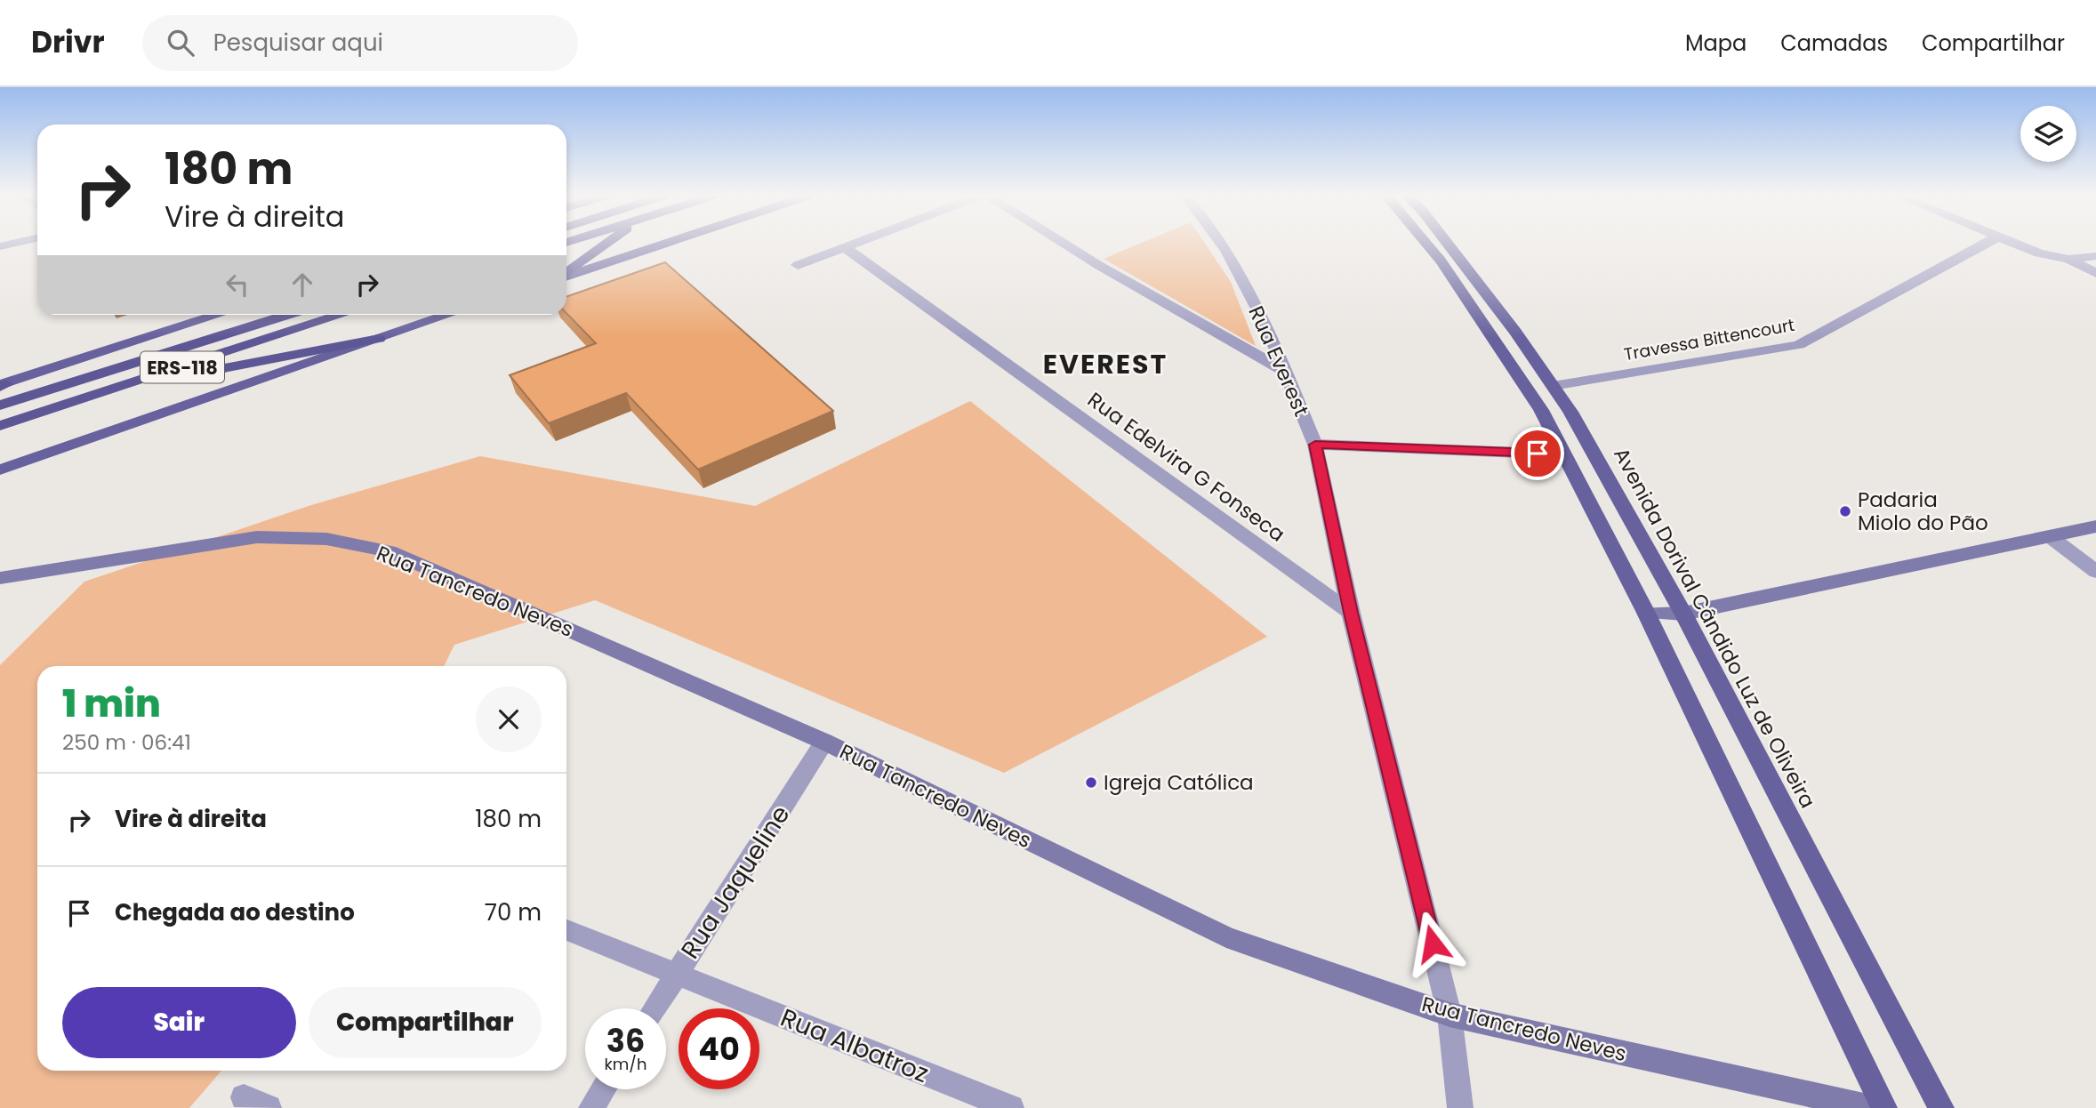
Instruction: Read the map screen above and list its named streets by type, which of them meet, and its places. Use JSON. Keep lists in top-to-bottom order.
{
  "streets": {
    "highway": ["ERS-118"],
    "main road": ["Rua Tancredo Neves", "Avenida Dorival Cândido Luz de Oliveira"],
    "street": [
      "Travessa Bittencourt",
      "Rua Everest",
      "Rua Edelvira G Fonseca",
      "Rua Jaqueline",
      "Rua Albatroz"
    ]
  },
  "crossings": [
    ["Travessa Bittencourt", "Avenida Dorival Cândido Luz de Oliveira"],
    ["Rua Everest", "Rua Edelvira G Fonseca"],
    ["Rua Everest", "Rua Tancredo Neves"],
    ["Rua Tancredo Neves", "Rua Jaqueline"],
    ["Rua Jaqueline", "Rua Albatroz"]
  ],
  "districts": ["EVEREST"],
  "places": ["Padaria Miolo do Pão", "Igreja Católica"],
  "page": {
    "header": "Drivr",
    "search": "Pesquisar aqui",
    "nav": ["Mapa", "Camadas", "Compartilhar"],
    "turn": ["180 m", "Vire à direita"],
    "heading": ["1 min", "250 m · 06:41"],
    "list": [
      {
        "name": "Vire à direita",
        "value": "180 m"
      },
      {
        "name": "Chegada ao destino",
        "value": "70 m"
      }
    ],
    "buttons": ["Sair", "Compartilhar"],
    "speed": "36 km/h",
    "limit": "40"
  }
}
